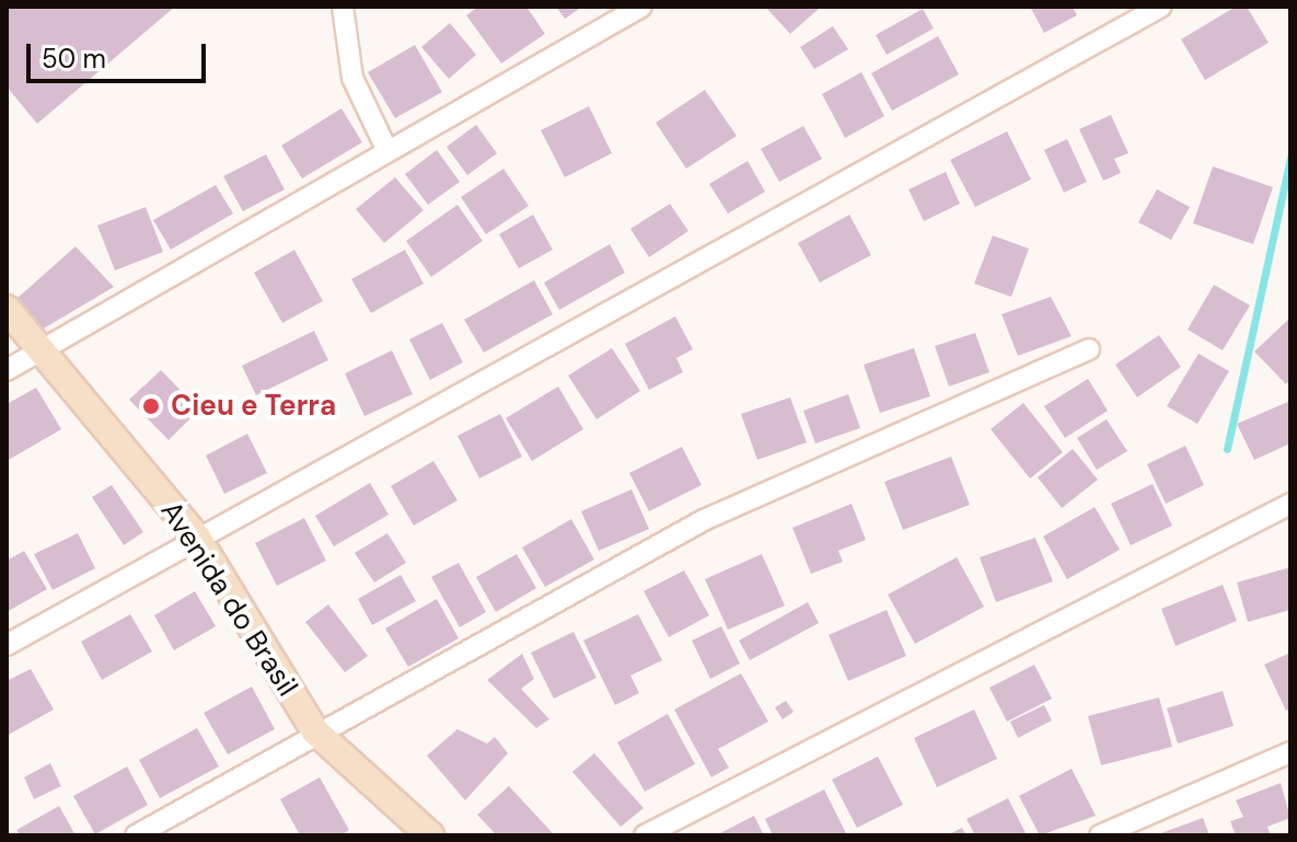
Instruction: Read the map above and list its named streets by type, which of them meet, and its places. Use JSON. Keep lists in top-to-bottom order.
{
  "streets": {
    "street": ["Avenida do Brasil"]
  },
  "places": ["Cieu e Terra"],
  "scale_bar": "50 m"
}
